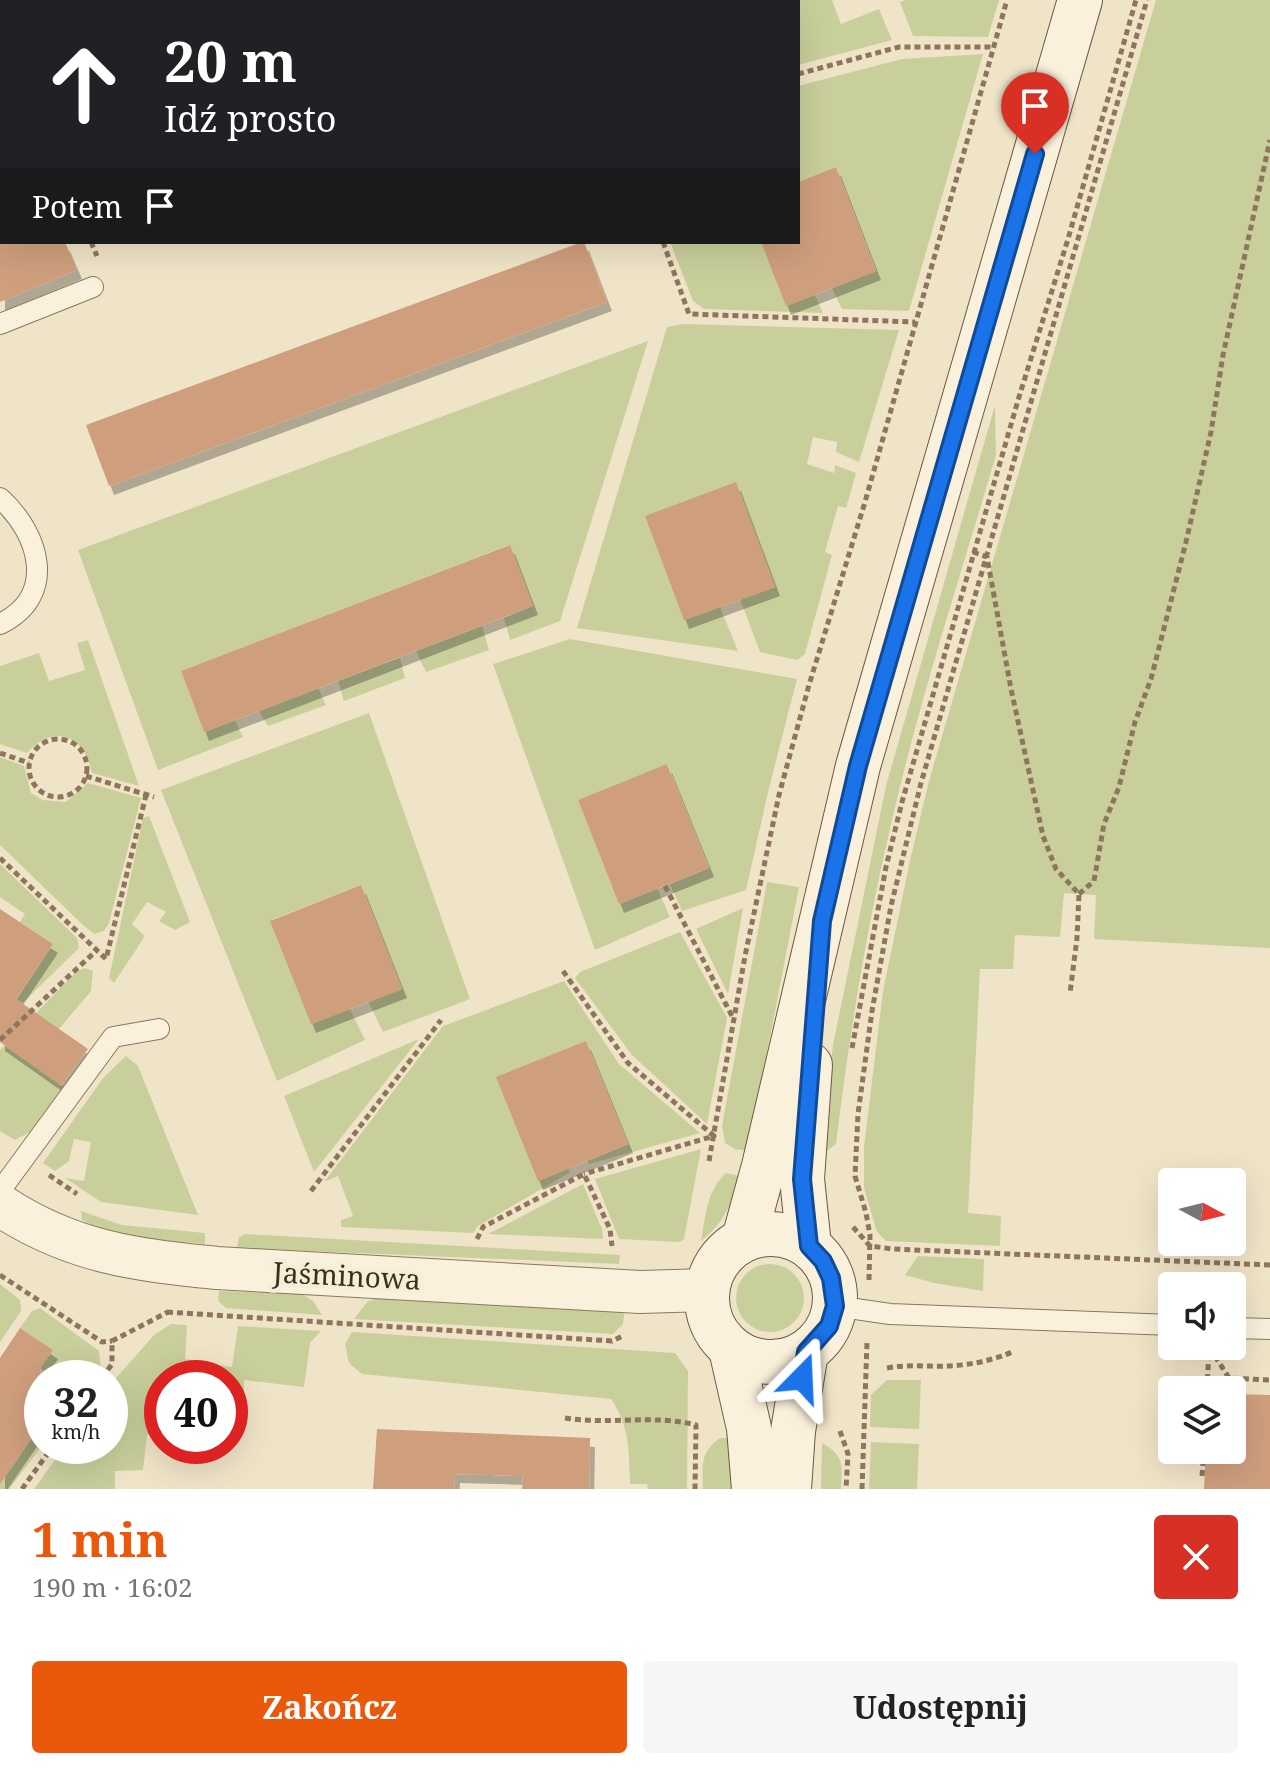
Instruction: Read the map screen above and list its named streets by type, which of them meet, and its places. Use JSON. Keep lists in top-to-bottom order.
{
  "streets": {
    "street": ["Jaśminowa"]
  },
  "north": "right",
  "page": {
    "turn": ["20 m", "Idź prosto"],
    "then": "Potem",
    "speed": "32 km/h",
    "limit": "40",
    "heading": ["1 min", "190 m · 16:02"],
    "buttons": ["Zakończ", "Udostępnij"]
  }
}
